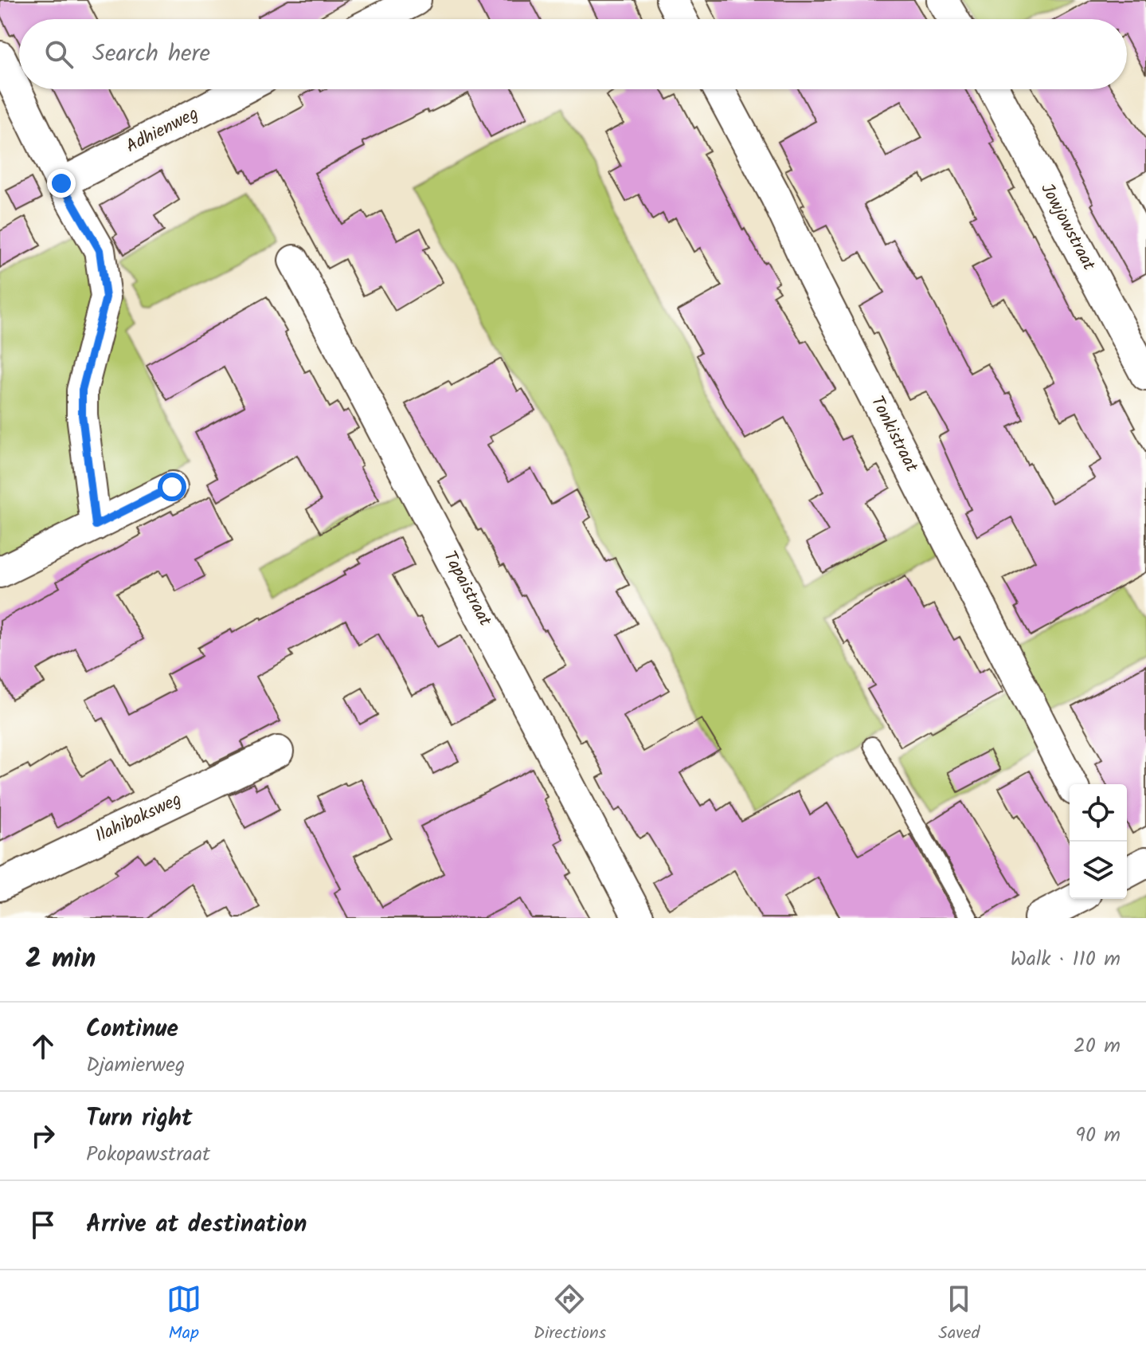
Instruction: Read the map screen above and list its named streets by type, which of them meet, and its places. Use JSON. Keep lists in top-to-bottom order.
{
  "streets": {
    "street": [
      "Adhienweg",
      "Jowjowstraat",
      "Tonkistraat",
      "Tapaistraat",
      "Ilahibaksweg"
    ]
  },
  "page": {
    "search": "Search here",
    "heading": ["2 min", "Walk · 110 m"],
    "list": [
      ["Continue", "Djamierweg", "20 m"],
      ["Turn right", "Pokopawstraat", "90 m"],
      "Arrive at destination"
    ],
    "nav": ["Map", "Directions", "Saved"]
  }
}
